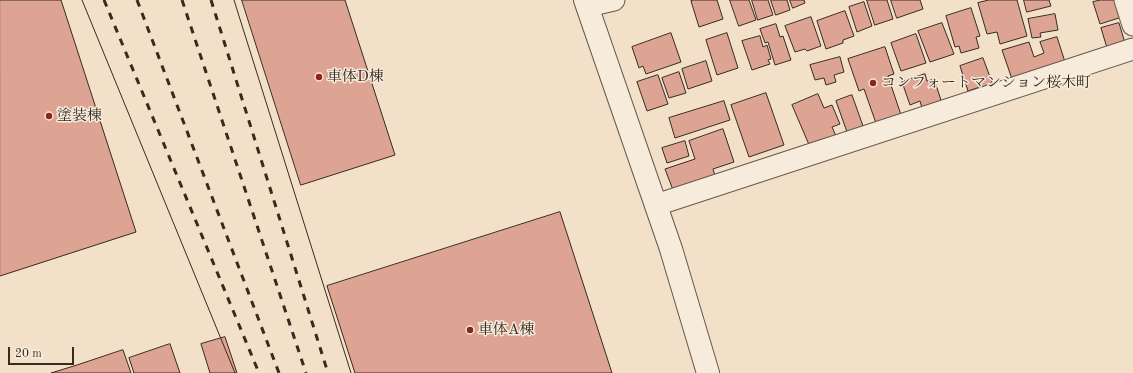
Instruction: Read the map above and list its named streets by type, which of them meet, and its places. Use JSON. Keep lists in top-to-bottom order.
{
  "places": [
    "車体D棟",
    "コンフォートマンション桜木町",
    "塗装棟",
    "車体A棟"
  ],
  "scale_bar": "20 m"
}
